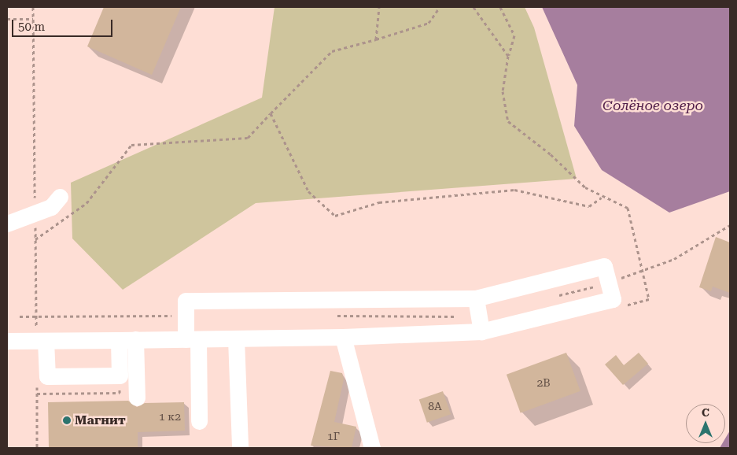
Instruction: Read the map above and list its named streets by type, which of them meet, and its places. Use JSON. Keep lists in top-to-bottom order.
{
  "water": ["Солёное озеро"],
  "places": ["Магнит"],
  "house_numbers": [
    "2В",
    "8А",
    "1 к2",
    "1Г"
  ],
  "scale_bar": "50 m",
  "north": "top"
}
